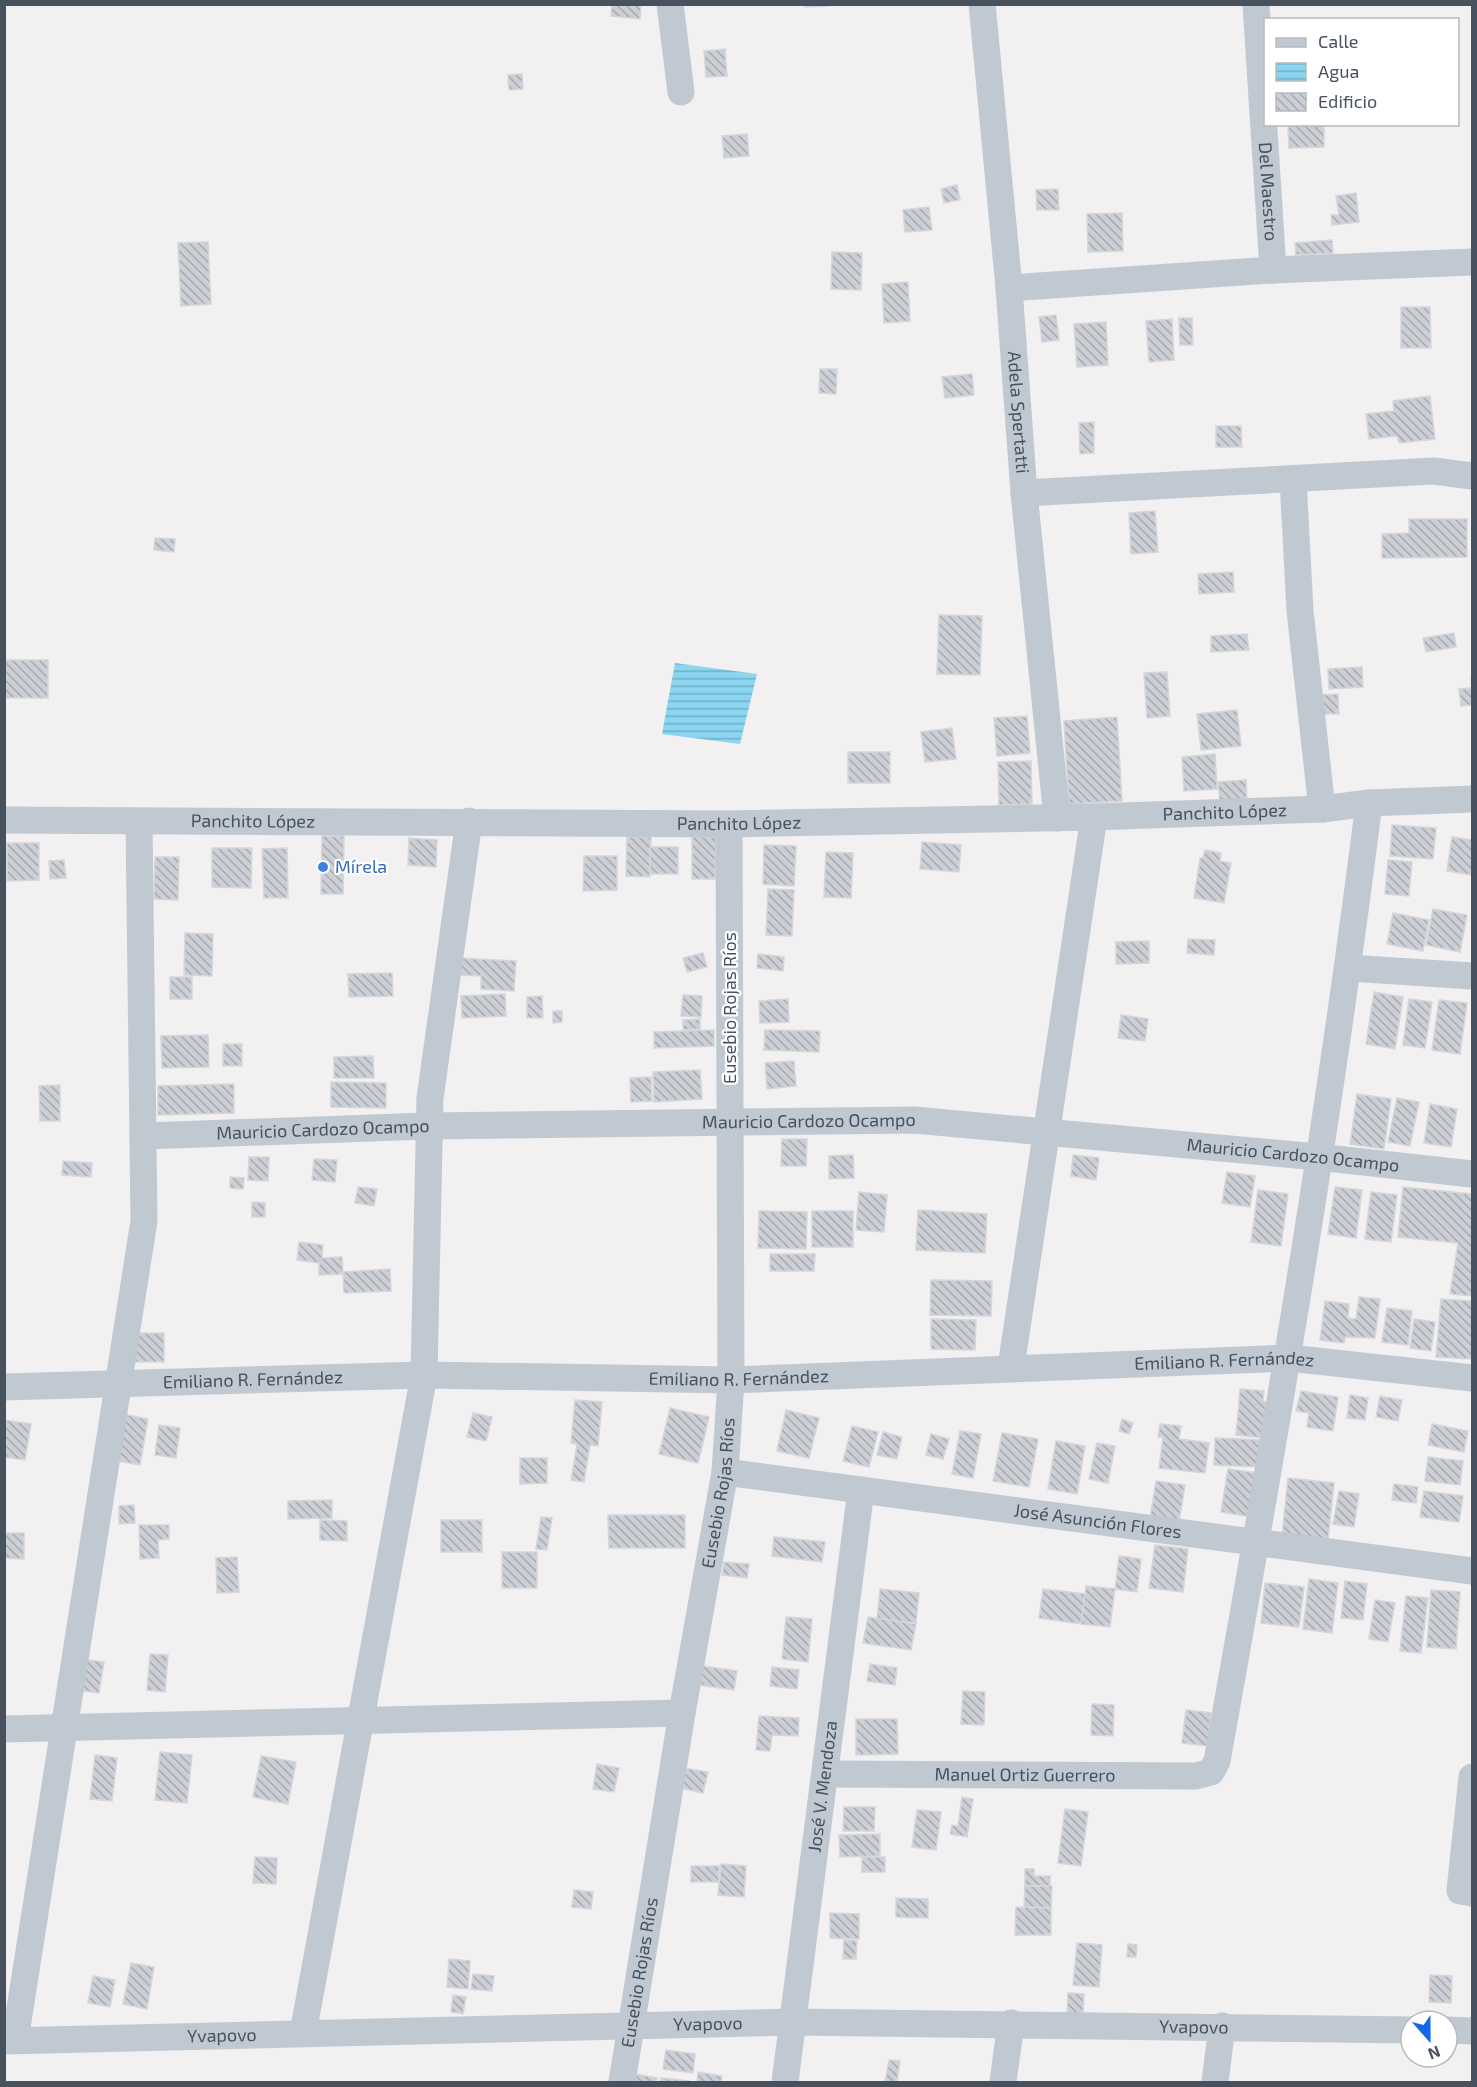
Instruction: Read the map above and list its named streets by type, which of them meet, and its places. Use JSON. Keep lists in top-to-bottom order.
{
  "streets": {
    "street": [
      "Del Maestro",
      "Adela Spertatti",
      "Panchito López",
      "Eusebio Rojas Ríos",
      "Mauricio Cardozo Ocampo",
      "Emiliano R. Fernández",
      "José Asunción Flores",
      "Manuel Ortiz Guerrero",
      "José V. Mendoza",
      "Yvapovo"
    ]
  },
  "crossings": [
    ["Adela Spertatti", "Panchito López"],
    ["Panchito López", "Eusebio Rojas Ríos"],
    ["Eusebio Rojas Ríos", "Mauricio Cardozo Ocampo"],
    ["Eusebio Rojas Ríos", "Emiliano R. Fernández"],
    ["Eusebio Rojas Ríos", "José Asunción Flores"],
    ["Eusebio Rojas Ríos", "Yvapovo"],
    ["José Asunción Flores", "Manuel Ortiz Guerrero"],
    ["José Asunción Flores", "José V. Mendoza"],
    ["Manuel Ortiz Guerrero", "José V. Mendoza"],
    ["José V. Mendoza", "Yvapovo"]
  ],
  "places": ["Mírela"],
  "legend": ["Calle", "Agua", "Edificio"],
  "north": "bottom"
}
